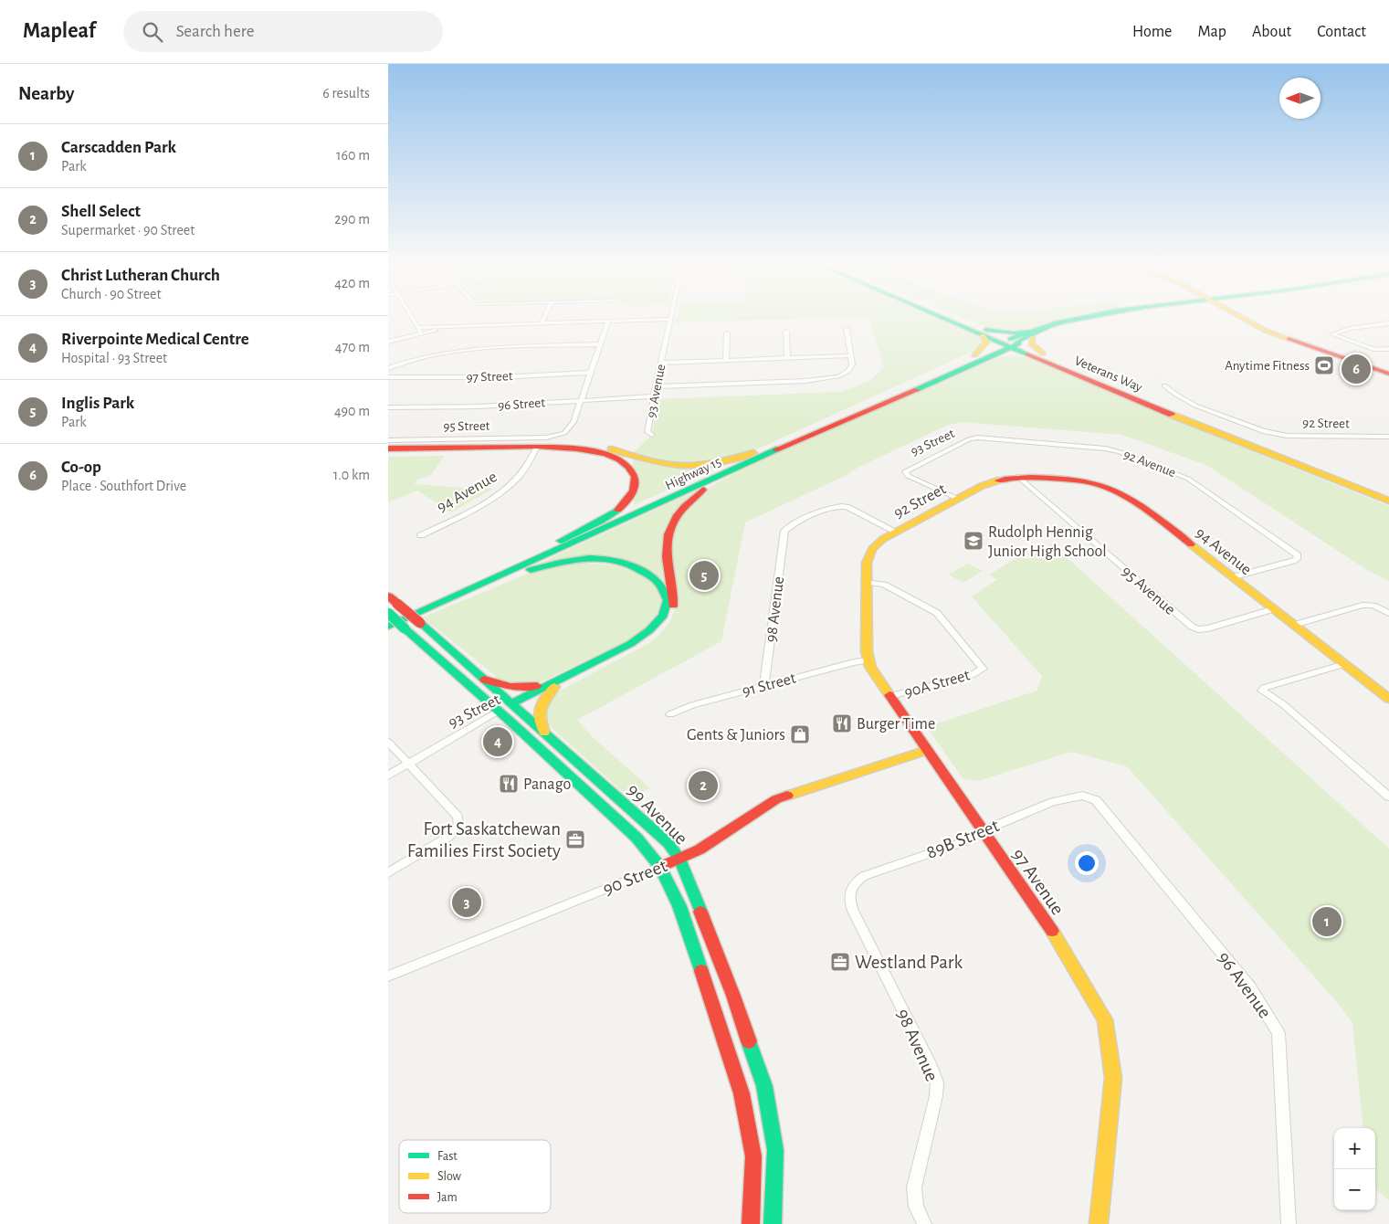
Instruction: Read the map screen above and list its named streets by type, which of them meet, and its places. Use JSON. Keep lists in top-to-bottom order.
{
  "streets": {
    "main road": [
      "Veterans Way",
      "92 Street",
      "95 Street",
      "93 Street",
      "Highway 15",
      "94 Avenue",
      "99 Avenue",
      "90 Street",
      "97 Avenue"
    ],
    "street": [
      "97 Street",
      "93 Avenue",
      "96 Street",
      "92 Avenue",
      "95 Avenue",
      "98 Avenue",
      "90A Street",
      "91 Street",
      "89B Street",
      "96 Avenue"
    ]
  },
  "crossings": [
    ["Veterans Way", "Highway 15"],
    ["93 Avenue", "96 Street"],
    ["96 Street", "95 Street"],
    ["92 Street", "93 Street"],
    ["92 Street", "94 Avenue"],
    ["92 Street", "95 Avenue"],
    ["92 Street", "90A Street"],
    ["95 Street", "94 Avenue"],
    ["93 Street", "92 Avenue"],
    ["93 Street", "99 Avenue"],
    ["92 Avenue", "94 Avenue"],
    ["94 Avenue", "95 Avenue"],
    ["98 Avenue", "91 Street"],
    ["98 Avenue", "89B Street"],
    ["90A Street", "97 Avenue"],
    ["91 Street", "97 Avenue"],
    ["99 Avenue", "90 Street"],
    ["89B Street", "97 Avenue"],
    ["89B Street", "96 Avenue"],
    ["90 Street", "97 Avenue"]
  ],
  "places": {
    "sports": ["Anytime Fitness"],
    "school or university": ["Rudolph Hennig Junior High School"],
    "restaurant": ["Burger Time", "Panago"],
    "shop": ["Gents & Juniors"],
    "office": ["Fort Saskatchewan Families First Society", "Westland Park"]
  },
  "legend": ["Fast", "Slow", "Jam"],
  "north": "left",
  "page": {
    "header": "Mapleaf",
    "search": "Search here",
    "nav": [
      "Home",
      "Map",
      "About",
      "Contact"
    ],
    "heading": ["Nearby", "6 results"],
    "list": [
      {
        "mark": "1",
        "name": "Carscadden Park",
        "note": "Park",
        "value": "160 m"
      },
      {
        "mark": "2",
        "name": "Shell Select",
        "note": "Supermarket · 90 Street",
        "value": "290 m"
      },
      {
        "mark": "3",
        "name": "Christ Lutheran Church",
        "note": "Church · 90 Street",
        "value": "420 m"
      },
      {
        "mark": "4",
        "name": "Riverpointe Medical Centre",
        "note": "Hospital · 93 Street",
        "value": "470 m"
      },
      {
        "mark": "5",
        "name": "Inglis Park",
        "note": "Park",
        "value": "490 m"
      },
      {
        "mark": "6",
        "name": "Co-op",
        "note": "Place · Southfort Drive",
        "value": "1.0 km"
      }
    ],
    "pins": [
      "6",
      "5",
      "4",
      "2",
      "3",
      "1"
    ],
    "map_buttons": ["+", "−"]
  }
}
